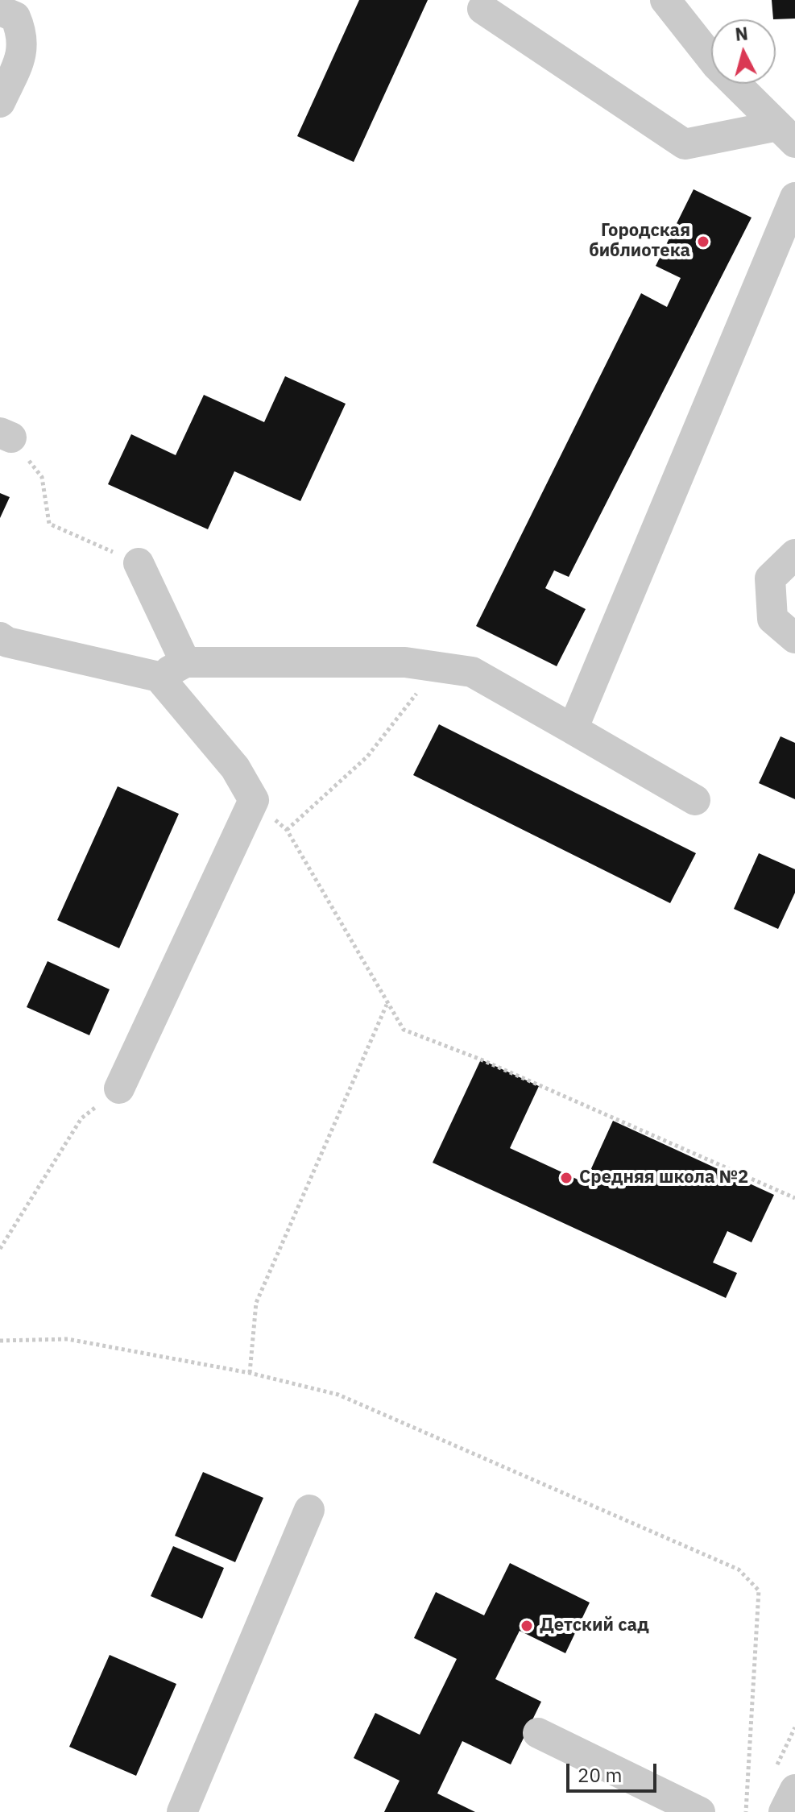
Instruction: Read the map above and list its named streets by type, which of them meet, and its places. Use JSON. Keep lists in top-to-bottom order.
{
  "places": ["Городская библиотека", "Средняя школа №2", "Детский сад"],
  "scale_bar": "20 m",
  "north": "top"
}
